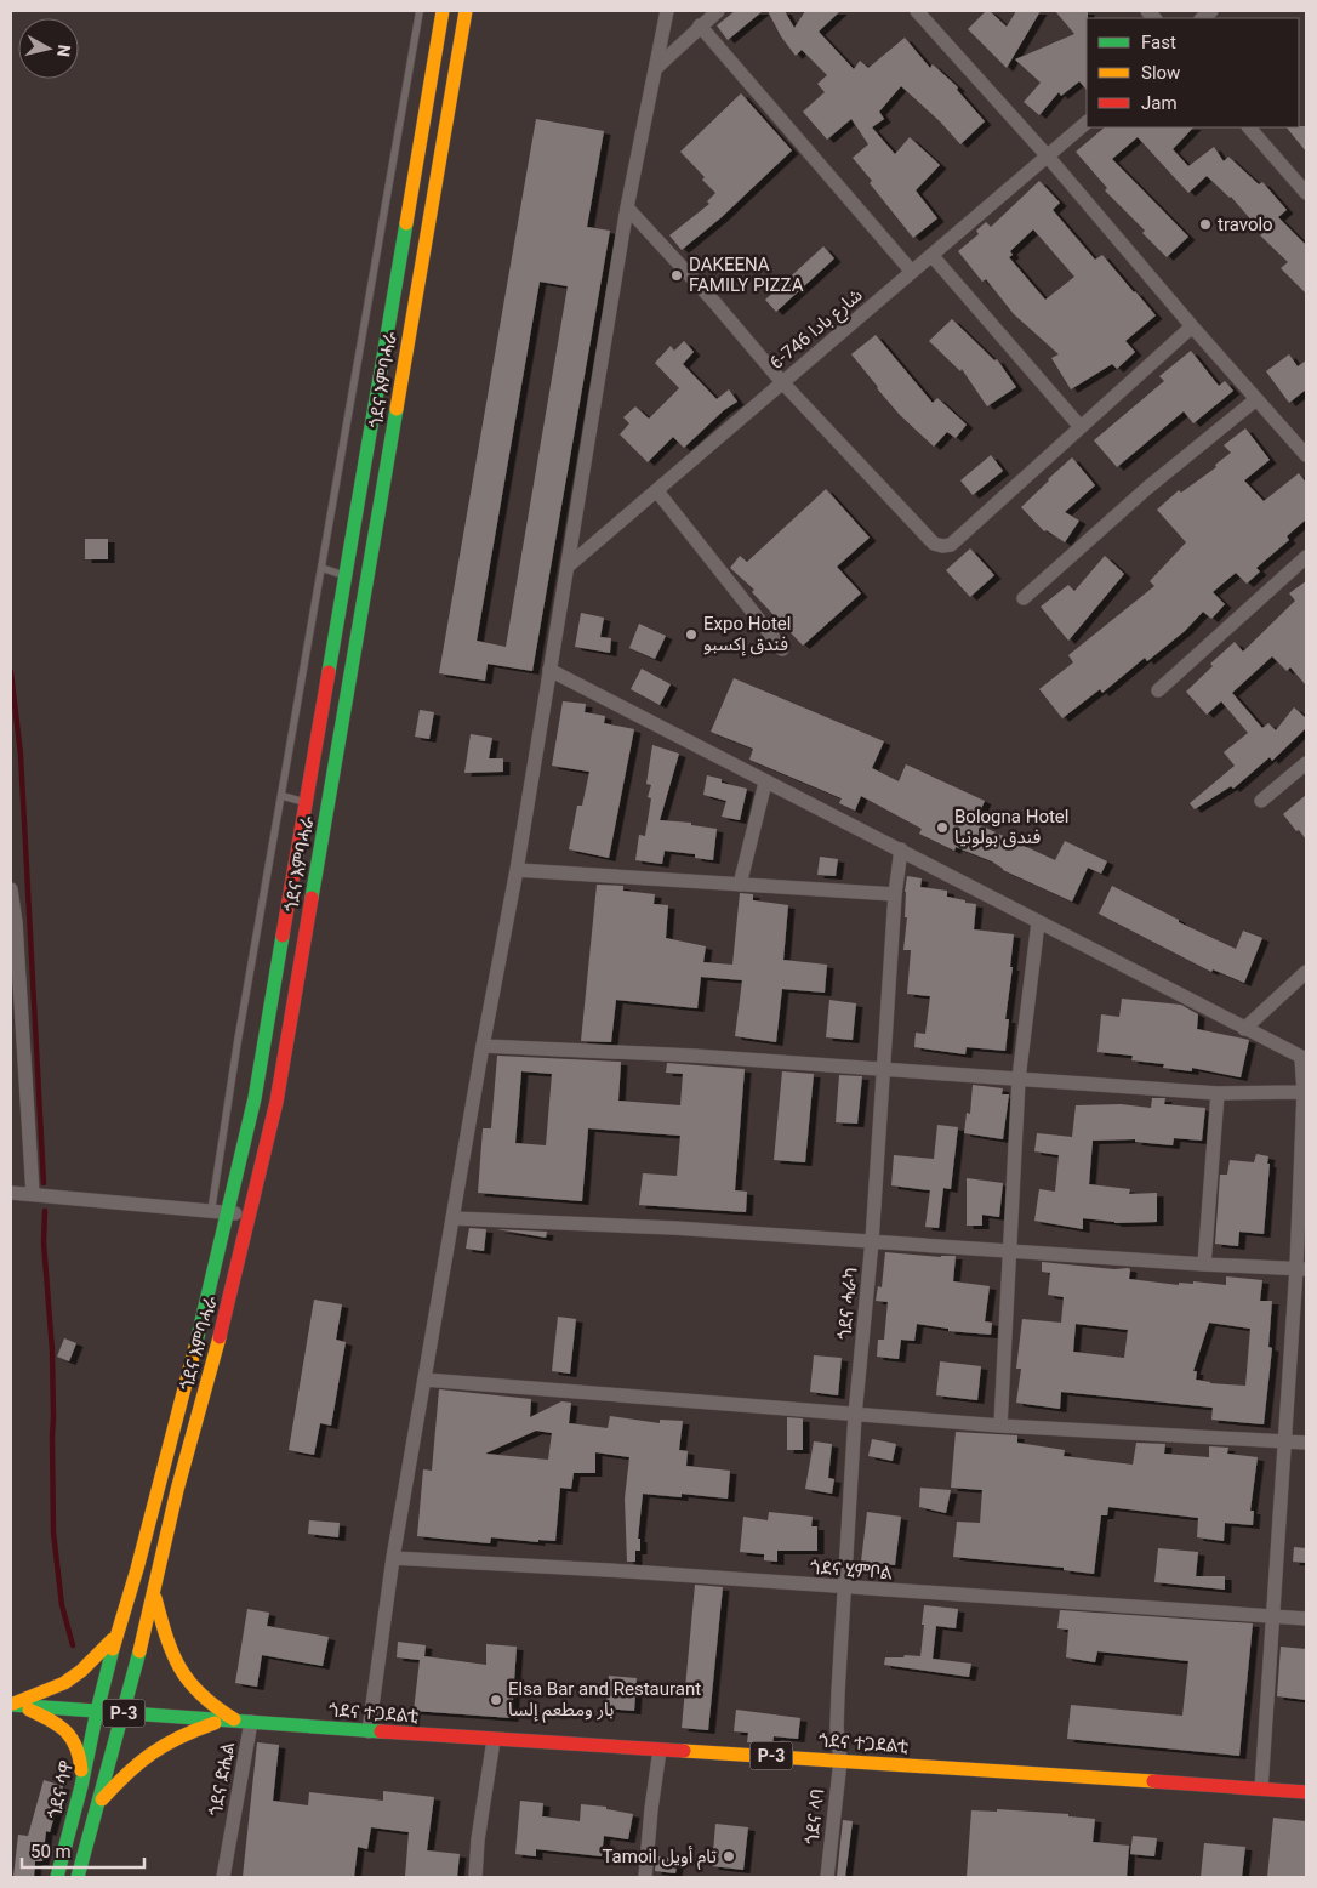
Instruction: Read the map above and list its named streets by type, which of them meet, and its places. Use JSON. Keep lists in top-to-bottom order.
{
  "streets": {
    "main road": [
      "ጎደና እምባሓራ",
      "P-3",
      "ጎደና ተጋደልቲ",
      "ጎደና ሳዋ"
    ],
    "street": [
      "شارع بادا 746-6",
      "ጎደና ሓራካ",
      "ጎደና ሂምቦል",
      "ጎደና ድሒል",
      "ጎደና ላባ"
    ]
  },
  "crossings": [
    ["ጎደና እምባሓራ", "P-3"],
    ["ጎደና እምባሓራ", "ጎደና ሳዋ"],
    ["ጎደና ሓራካ", "ጎደና ሂምቦል"],
    ["ጎደና ሓራካ", "ጎደና ተጋደልቲ"],
    ["ጎደና ሓራካ", "ጎደና ላባ"],
    ["P-3", "ጎደና ተጋደልቲ"],
    ["P-3", "ጎደና ድሒል"],
    ["P-3", "ጎደና ሳዋ"],
    ["ጎደና ተጋደልቲ", "ጎደና ድሒል"],
    ["ጎደና ተጋደልቲ", "ጎደና ላባ"]
  ],
  "places": [
    "travolo",
    "DAKEENA FAMILY PIZZA",
    "Expo Hotel فندق إكسبو",
    "Bologna Hotel فندق بولونيا",
    "Elsa Bar and Restaurant بار ومطعم إلسا",
    "Tamoil تام أويل"
  ],
  "legend": ["Fast", "Slow", "Jam"],
  "scale_bar": "50 m",
  "north": "right"
}
